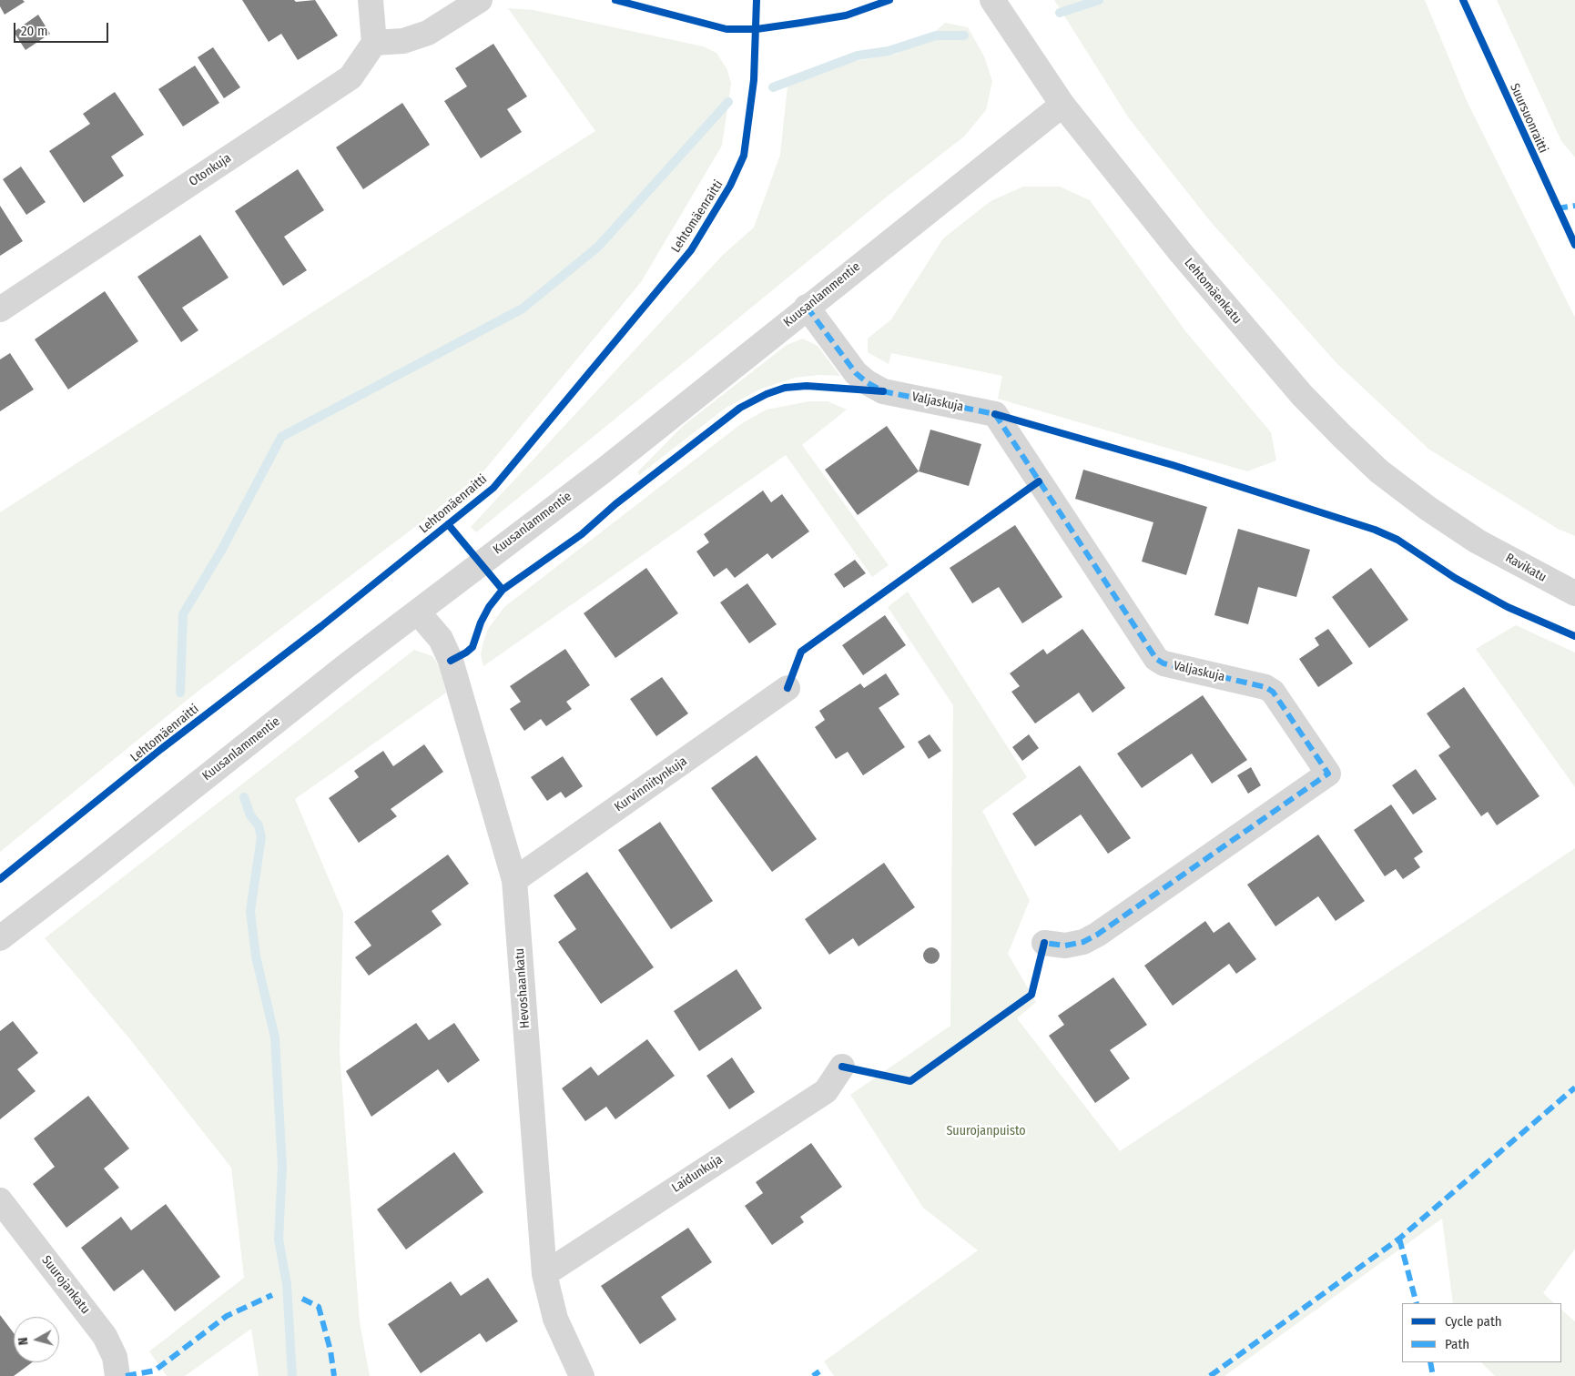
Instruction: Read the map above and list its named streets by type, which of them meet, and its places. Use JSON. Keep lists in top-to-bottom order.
{
  "streets": {
    "street": [
      "Otonkuja",
      "Lehtomäenkatu",
      "Kuusanlammentie",
      "Valjaskuja",
      "Ravikatu",
      "Kurvinniitynkuja",
      "Hevoshaankatu",
      "Laidunkuja",
      "Suurojankatu"
    ],
    "cycle path": ["Suursuonraitti", "Lehtomäenraitti"]
  },
  "crossings": [
    ["Lehtomäenkatu", "Kuusanlammentie"],
    ["Lehtomäenkatu", "Ravikatu"],
    ["Kuusanlammentie", "Valjaskuja"],
    ["Kuusanlammentie", "Hevoshaankatu"],
    ["Kurvinniitynkuja", "Hevoshaankatu"],
    ["Hevoshaankatu", "Laidunkuja"]
  ],
  "parks": ["Suurojanpuisto"],
  "legend": ["Cycle path", "Path"],
  "scale_bar": "20 m",
  "north": "left"
}
